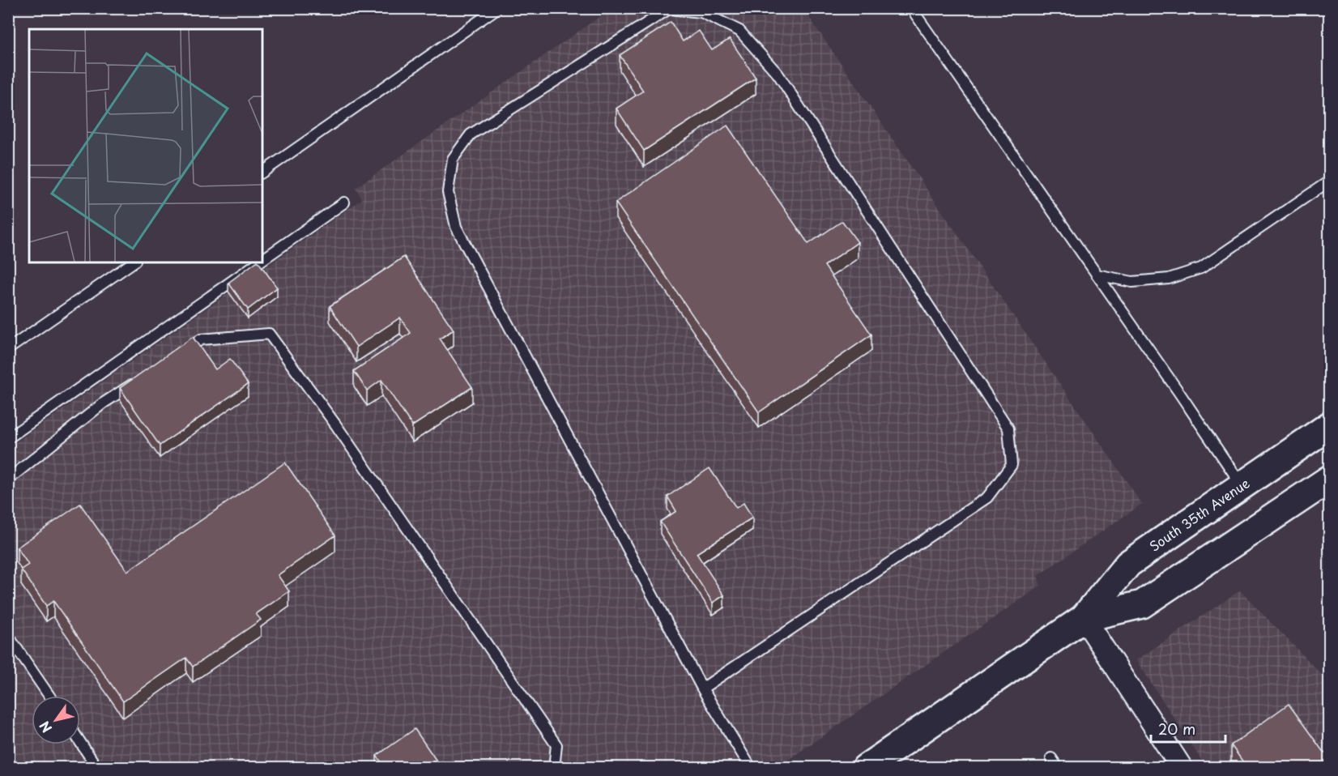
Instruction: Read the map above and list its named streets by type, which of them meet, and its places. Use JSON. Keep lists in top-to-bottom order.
{
  "streets": {
    "main road": ["South 35th Avenue"]
  },
  "scale_bar": "20 m",
  "north": "bottom left"
}
